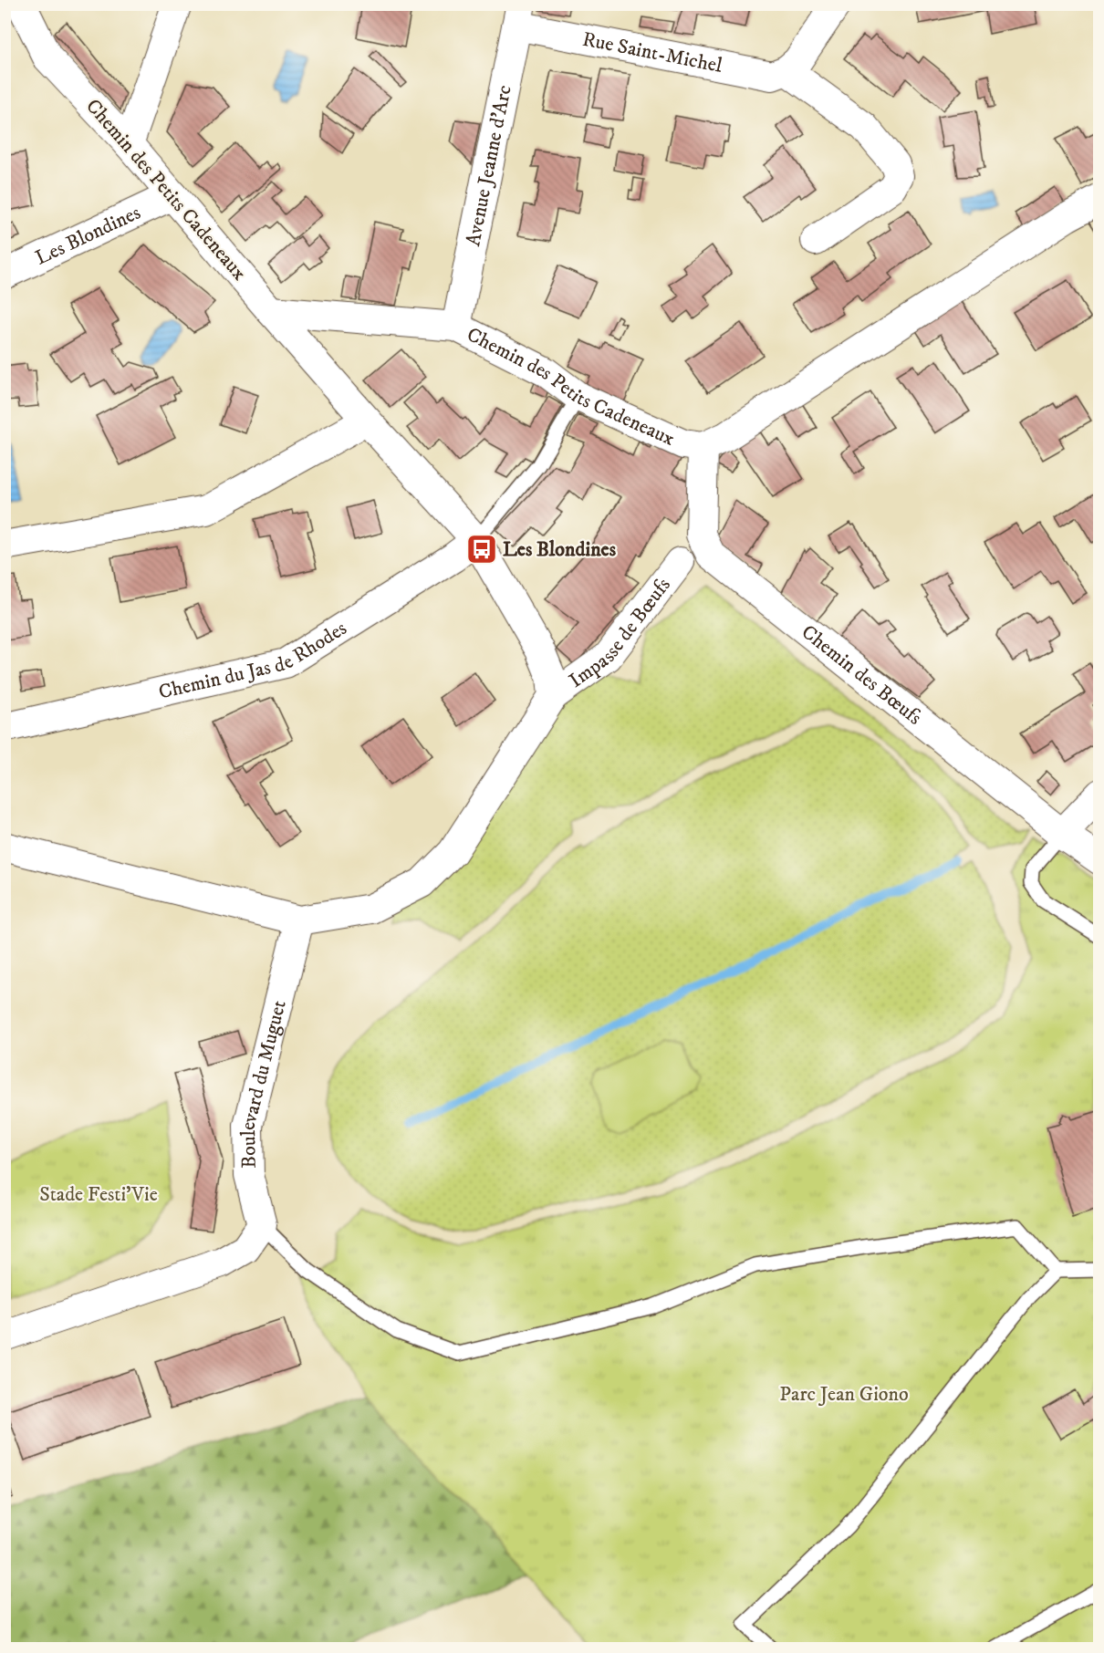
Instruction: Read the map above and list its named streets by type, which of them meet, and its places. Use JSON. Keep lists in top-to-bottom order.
{
  "streets": {
    "street": [
      "Rue Saint-Michel",
      "Avenue Jeanne d'Arc",
      "Chemin des Petits Cadeneaux",
      "Les Blondines",
      "Impasse de Bœufs",
      "Chemin du Jas de Rhodes",
      "Chemin des Bœufs",
      "Boulevard du Muguet"
    ]
  },
  "crossings": [
    ["Rue Saint-Michel", "Avenue Jeanne d'Arc"],
    ["Avenue Jeanne d'Arc", "Chemin des Petits Cadeneaux"],
    ["Chemin des Petits Cadeneaux", "Les Blondines"],
    ["Chemin des Petits Cadeneaux", "Chemin des Bœufs"]
  ],
  "parks": ["Stade Festi'Vie", "Parc Jean Giono"],
  "places": {
    "bus stop": ["Les Blondines"]
  }
}
